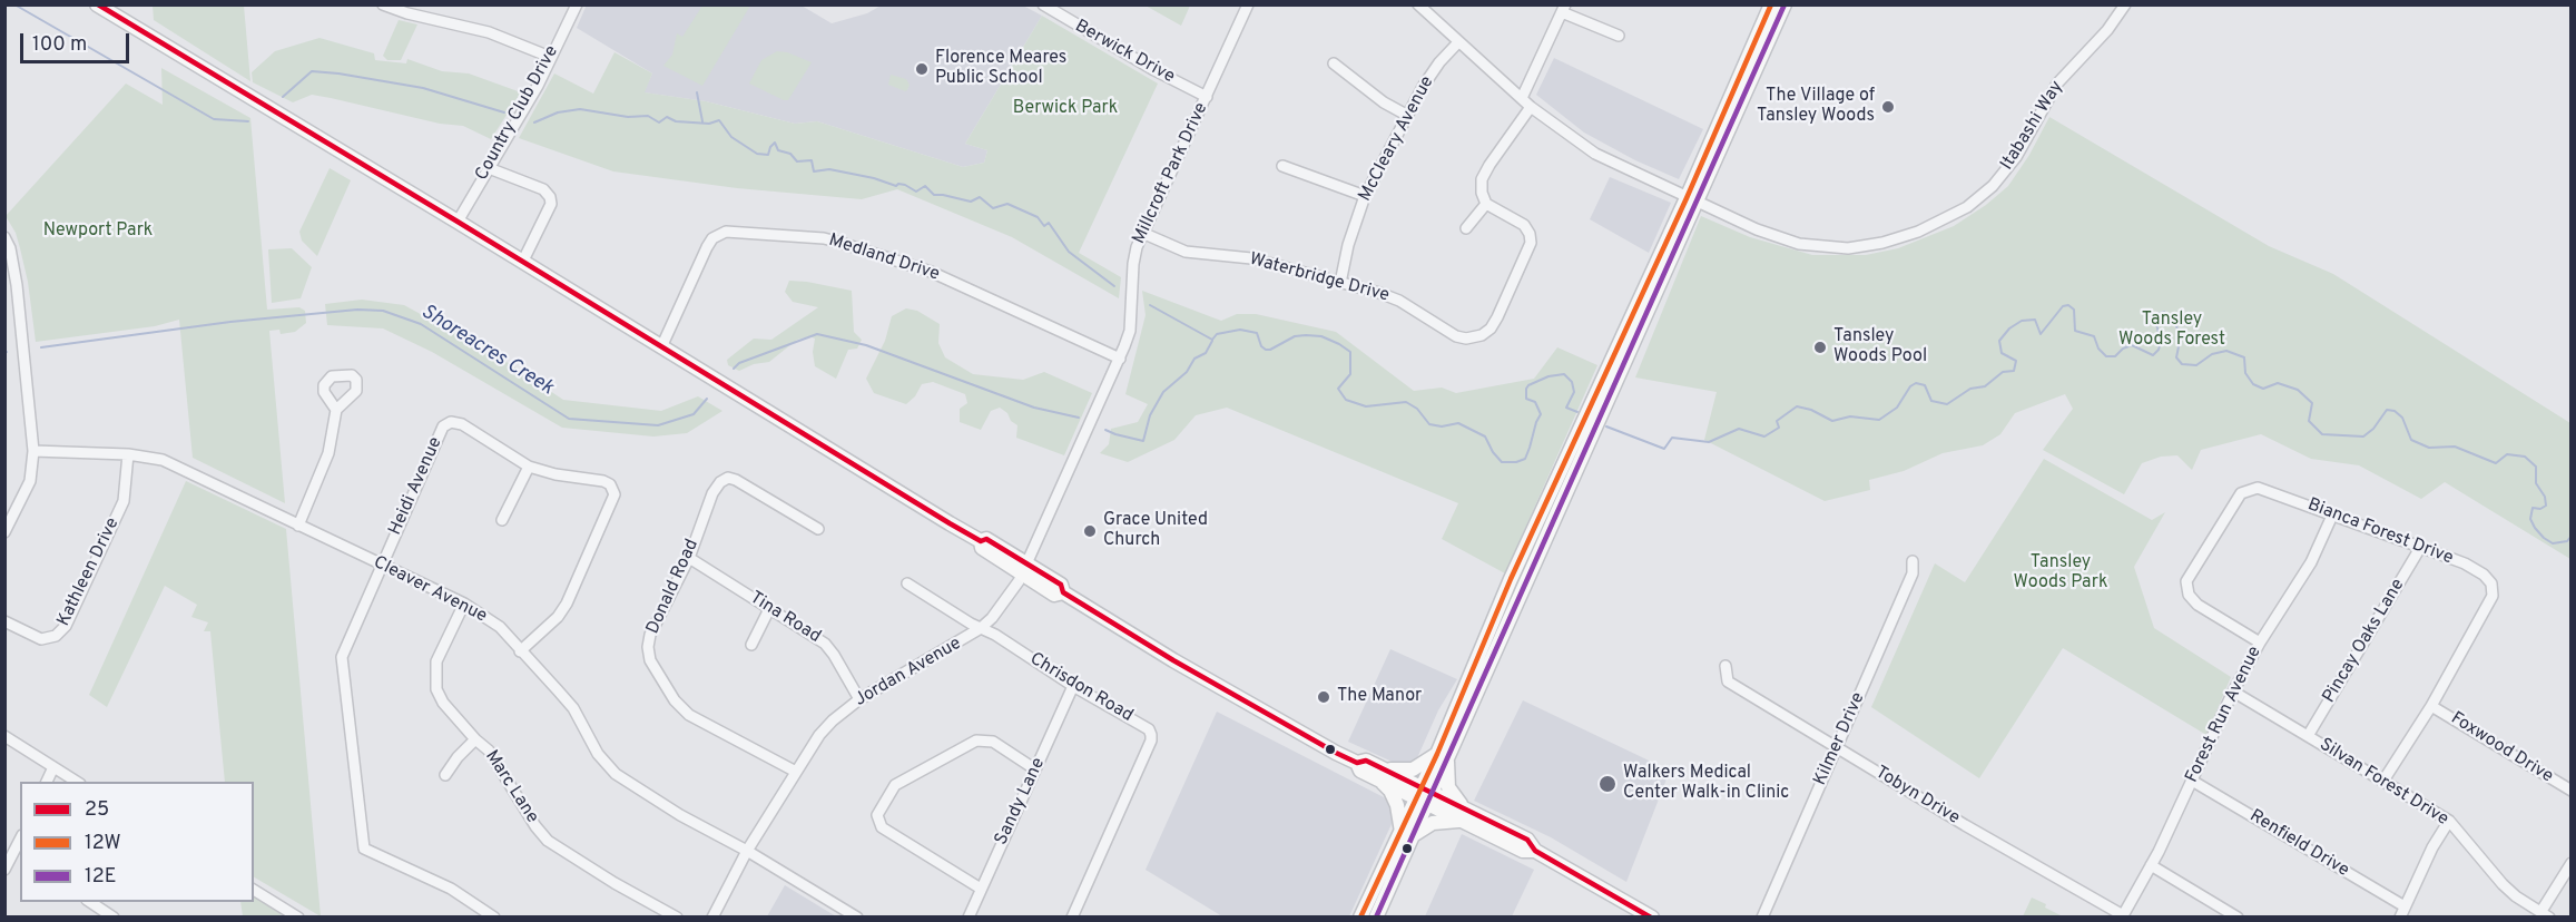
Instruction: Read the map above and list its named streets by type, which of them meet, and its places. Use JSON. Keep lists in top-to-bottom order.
{
  "streets": {
    "street": [
      "Berwick Drive",
      "Country Club Drive",
      "Itabashi Way",
      "McCleary Avenue",
      "Millcroft Park Drive",
      "Medland Drive",
      "Waterbridge Drive",
      "Heidi Avenue",
      "Bianca Forest Drive",
      "Kathleen Drive",
      "Donald Road",
      "Cleaver Avenue",
      "Tina Road",
      "Pincay Oaks Lane",
      "Jordan Avenue",
      "Chrisdon Road",
      "Forest Run Avenue",
      "Kilmer Drive",
      "Foxwood Drive",
      "Silvan Forest Drive",
      "Marc Lane",
      "Tobyn Drive",
      "Sandy Lane",
      "Renfield Drive"
    ]
  },
  "crossings": [
    ["Berwick Drive", "Millcroft Park Drive"],
    ["Itabashi Way", "McCleary Avenue"],
    ["McCleary Avenue", "Waterbridge Drive"],
    ["Millcroft Park Drive", "Medland Drive"],
    ["Millcroft Park Drive", "Waterbridge Drive"],
    ["Millcroft Park Drive", "Jordan Avenue"],
    ["Heidi Avenue", "Cleaver Avenue"],
    ["Bianca Forest Drive", "Pincay Oaks Lane"],
    ["Bianca Forest Drive", "Forest Run Avenue"],
    ["Bianca Forest Drive", "Foxwood Drive"],
    ["Bianca Forest Drive", "Silvan Forest Drive"],
    ["Kathleen Drive", "Cleaver Avenue"],
    ["Donald Road", "Tina Road"],
    ["Donald Road", "Jordan Avenue"],
    ["Cleaver Avenue", "Jordan Avenue"],
    ["Cleaver Avenue", "Marc Lane"],
    ["Tina Road", "Jordan Avenue"],
    ["Pincay Oaks Lane", "Silvan Forest Drive"],
    ["Jordan Avenue", "Chrisdon Road"],
    ["Chrisdon Road", "Sandy Lane"],
    ["Forest Run Avenue", "Silvan Forest Drive"],
    ["Forest Run Avenue", "Tobyn Drive"],
    ["Forest Run Avenue", "Renfield Drive"],
    ["Kilmer Drive", "Tobyn Drive"]
  ],
  "water": ["Shoreacres Creek"],
  "parks": [
    "Berwick Park",
    "Newport Park",
    "Tansley Woods Forest",
    "Tansley Woods Park"
  ],
  "places": [
    "Florence Meares Public School",
    "The Village of Tansley Woods",
    "Tansley Woods Pool",
    "Grace United Church",
    "The Manor",
    "Walkers Medical Center Walk-in Clinic"
  ],
  "lines": ["transit line 25", "transit line 12W", "transit line 12E"],
  "legend": ["25", "12W", "12E"],
  "scale_bar": "100 m"
}
